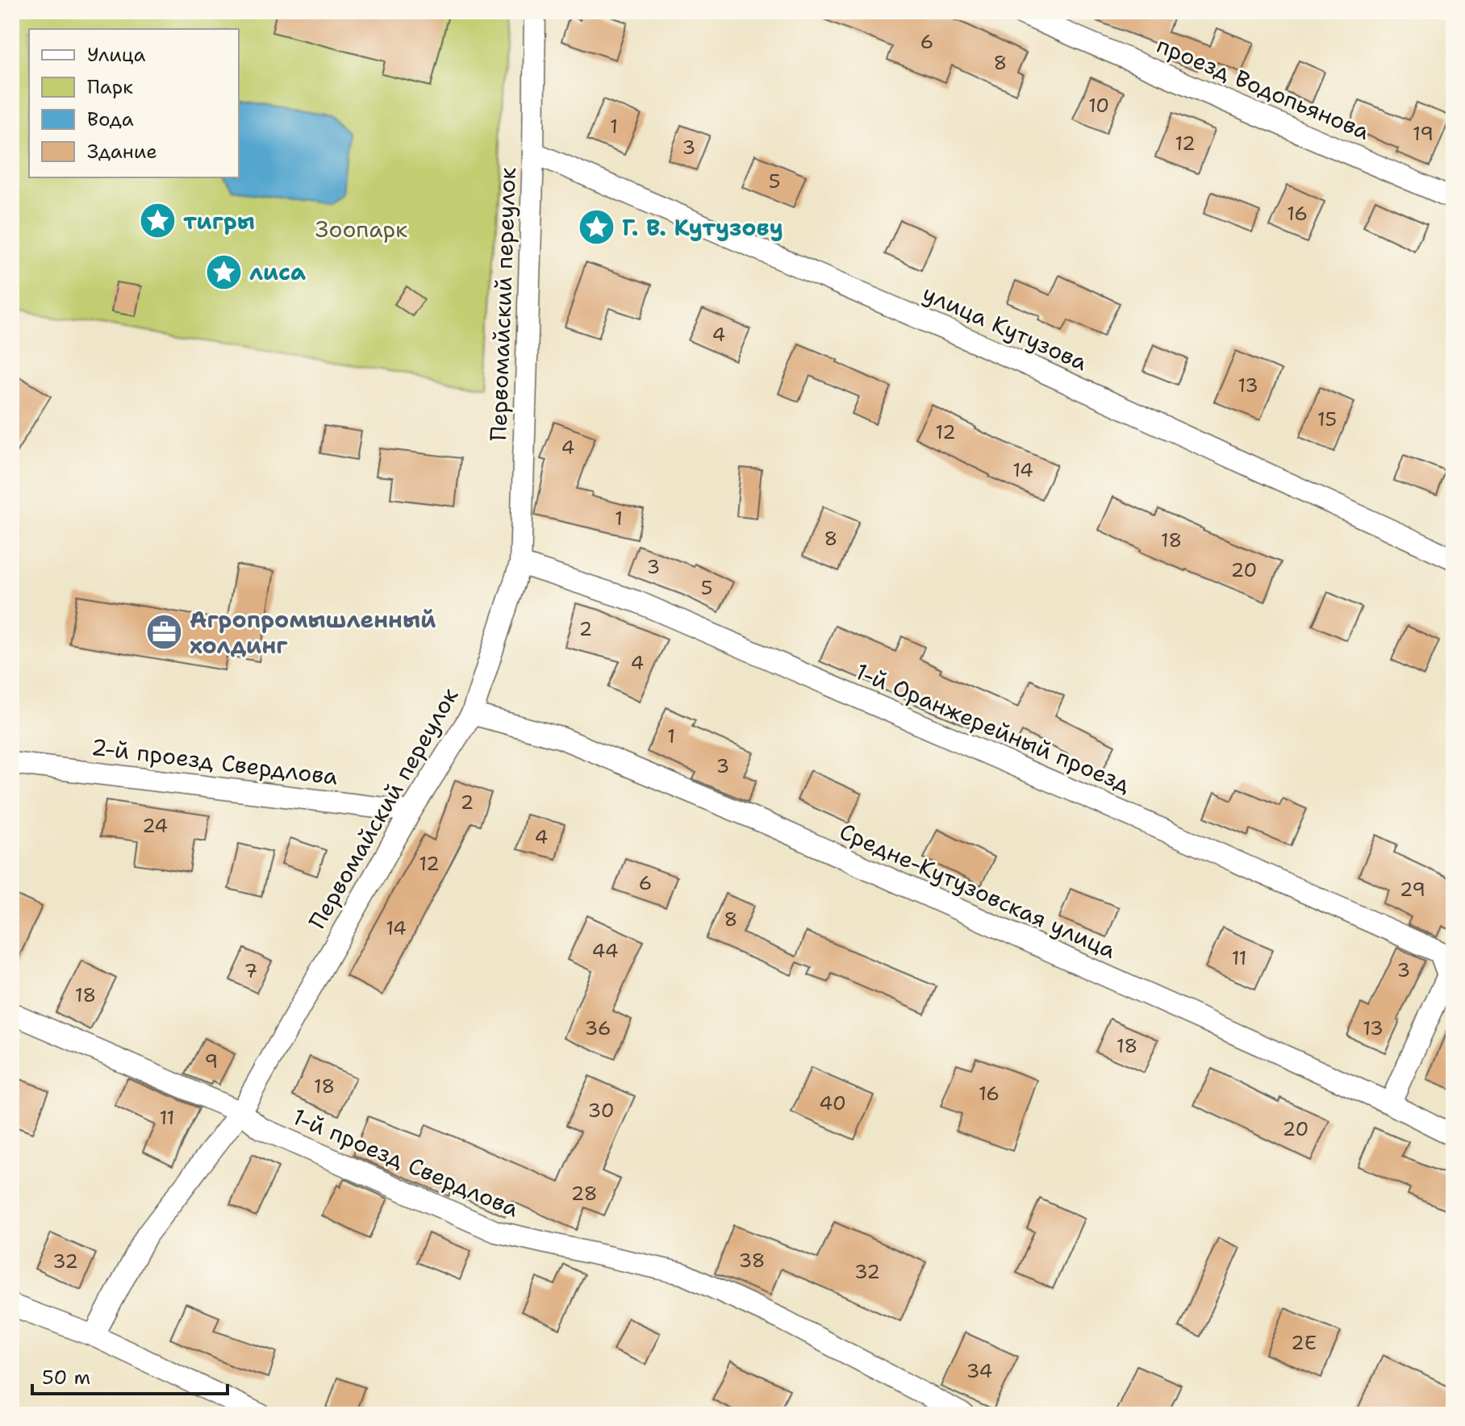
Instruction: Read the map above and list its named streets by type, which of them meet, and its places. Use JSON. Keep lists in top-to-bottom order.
{
  "streets": {
    "street": [
      "проезд Водопьянова",
      "Первомайский переулок",
      "улица Кутузова",
      "1-й Оранжерейный проезд",
      "2-й проезд Свердлова",
      "Средне-Кутузовская улица",
      "1-й проезд Свердлова"
    ]
  },
  "crossings": [
    ["Первомайский переулок", "улица Кутузова"],
    ["Первомайский переулок", "1-й Оранжерейный проезд"],
    ["Первомайский переулок", "2-й проезд Свердлова"],
    ["Первомайский переулок", "Средне-Кутузовская улица"],
    ["Первомайский переулок", "1-й проезд Свердлова"],
    ["1-й Оранжерейный проезд", "Средне-Кутузовская улица"]
  ],
  "parks": ["Зоопарк"],
  "places": {
    "place": ["тигры", "Г. В. Кутузову", "лиса"],
    "office": ["Агропромышленный холдинг"]
  },
  "house_numbers": [
    "6",
    "8",
    "10",
    "1",
    "19",
    "12",
    "3",
    "5",
    "16",
    "4",
    "13",
    "15",
    "12",
    "4",
    "14",
    "1",
    "8",
    "18",
    "3",
    "20",
    "5",
    "2",
    "4",
    "1",
    "3",
    "2",
    "24",
    "4",
    "12",
    "6",
    "29",
    "8",
    "14",
    "44",
    "11",
    "3",
    "7",
    "18",
    "36",
    "13",
    "18",
    "9",
    "18",
    "16",
    "40",
    "30",
    "11",
    "20",
    "28",
    "38",
    "32",
    "32",
    "2Е",
    "34"
  ],
  "legend": [
    "Улица",
    "Парк",
    "Вода",
    "Здание"
  ],
  "scale_bar": "50 m"
}
